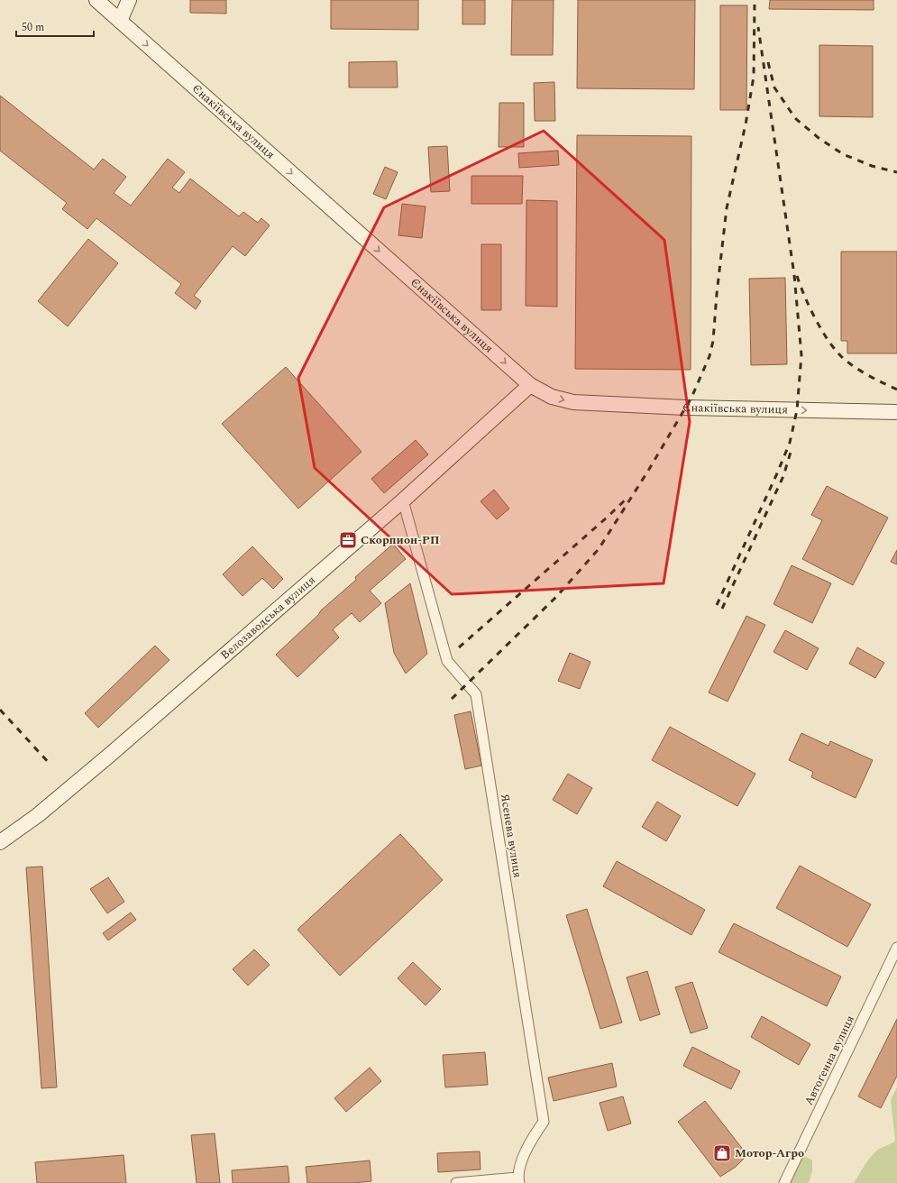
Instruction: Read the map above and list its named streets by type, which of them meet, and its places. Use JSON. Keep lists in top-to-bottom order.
{
  "streets": {
    "street": [
      "Єнакіївська вулиця",
      "Велозаводська вулиця",
      "Ясенева вулиця",
      "Автоґенна вулиця"
    ]
  },
  "crossings": [
    ["Єнакіївська вулиця", "Велозаводська вулиця"],
    ["Велозаводська вулиця", "Ясенева вулиця"]
  ],
  "one_way": ["Єнакіївська вулиця"],
  "places": {
    "office": ["Скорпион-РП"],
    "shop": ["Мотор-Агро"]
  },
  "scale_bar": "50 m"
}
